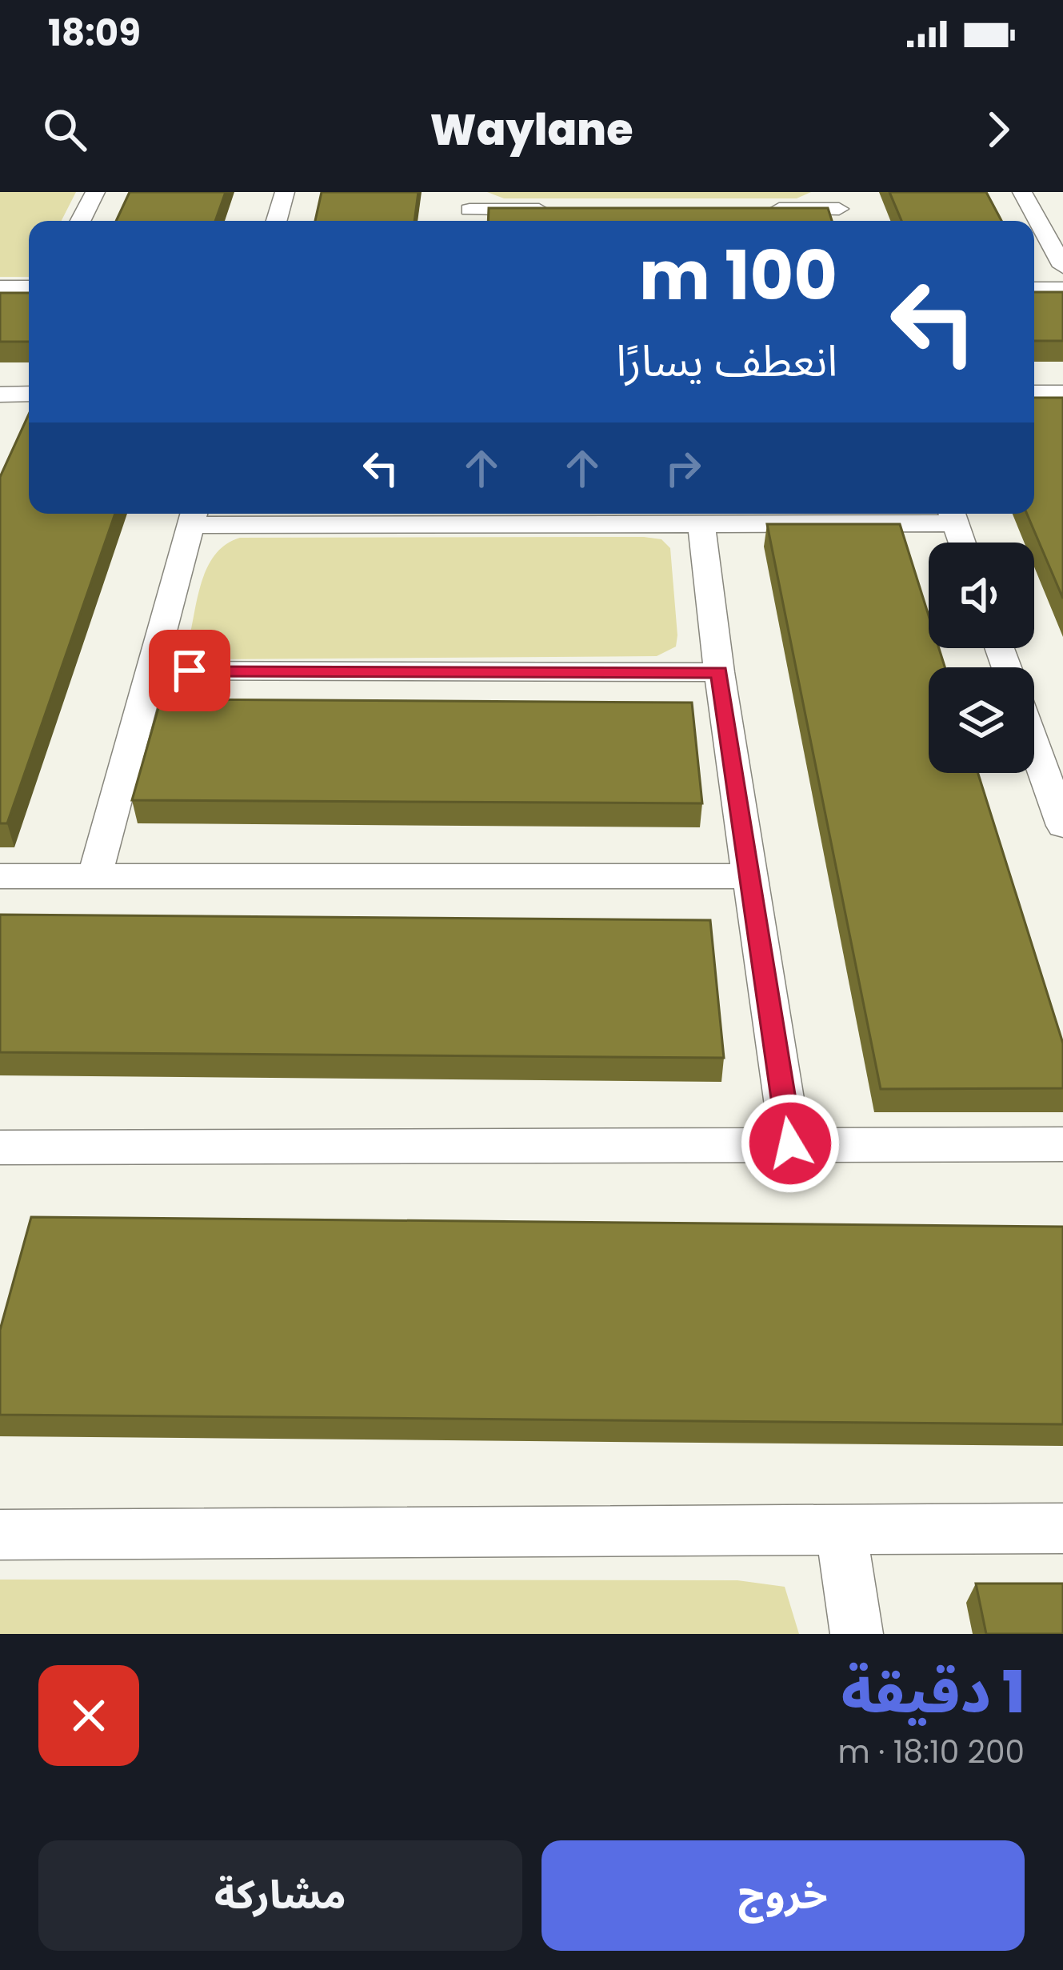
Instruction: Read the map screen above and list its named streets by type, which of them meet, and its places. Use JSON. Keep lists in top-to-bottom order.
{
  "page": {
    "status": "18:09",
    "header": "Waylane",
    "turn": ["100 m", "انعطف يسارًا"],
    "heading": ["1 دقيقة", "200 m · 18:10"],
    "buttons": ["خروج", "مشاركة"]
  }
}
